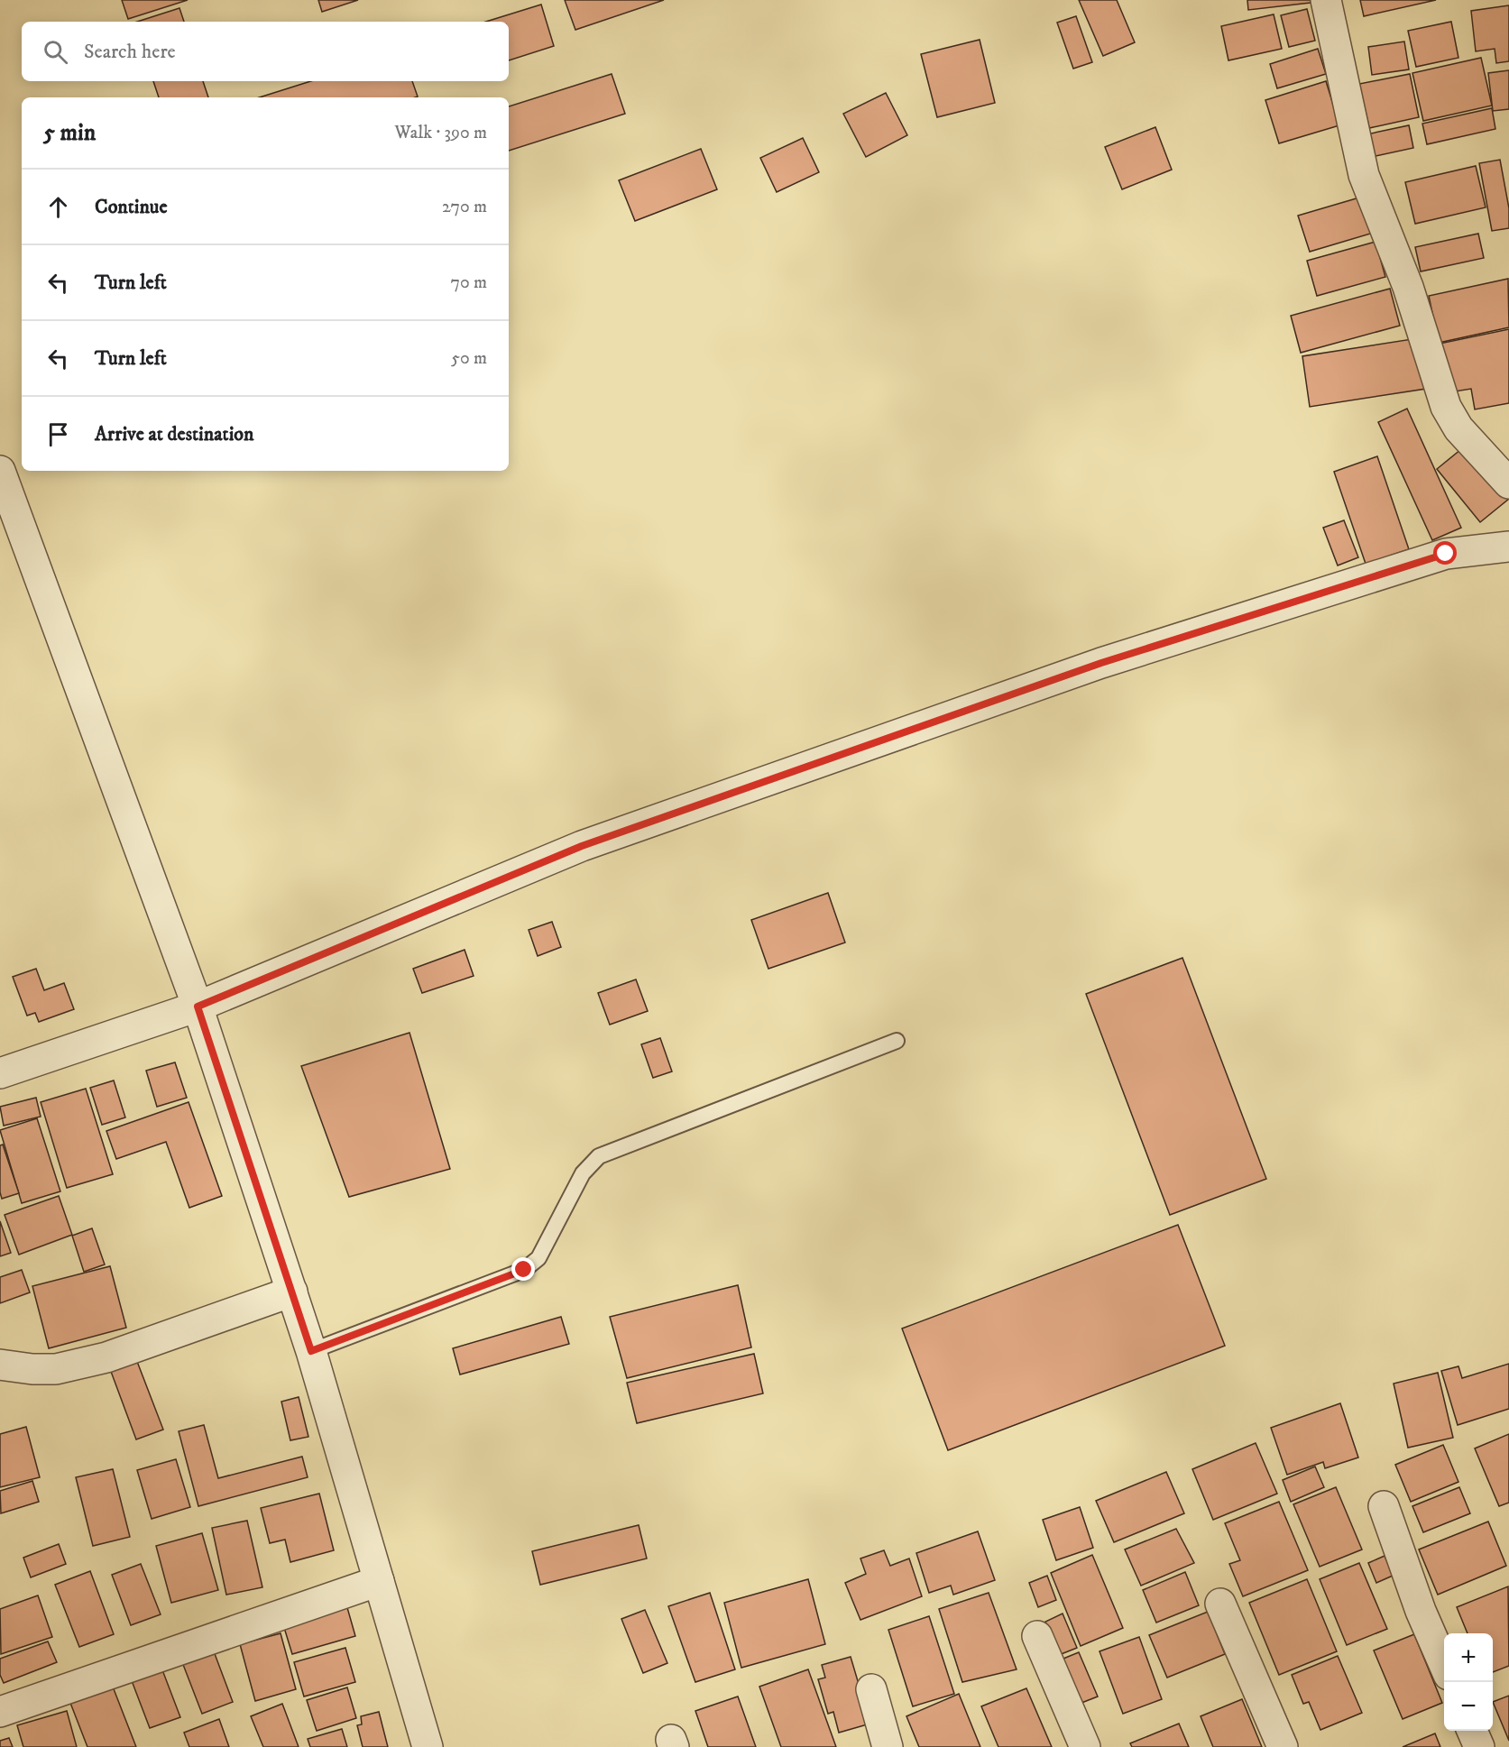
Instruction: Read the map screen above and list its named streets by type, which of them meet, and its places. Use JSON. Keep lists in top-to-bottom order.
{
  "page": {
    "search": "Search here",
    "heading": ["5 min", "Walk · 390 m"],
    "list": [
      ["Continue", "270 m"],
      ["Turn left", "70 m"],
      ["Turn left", "50 m"],
      "Arrive at destination"
    ],
    "map_buttons": ["+", "−"]
  }
}
